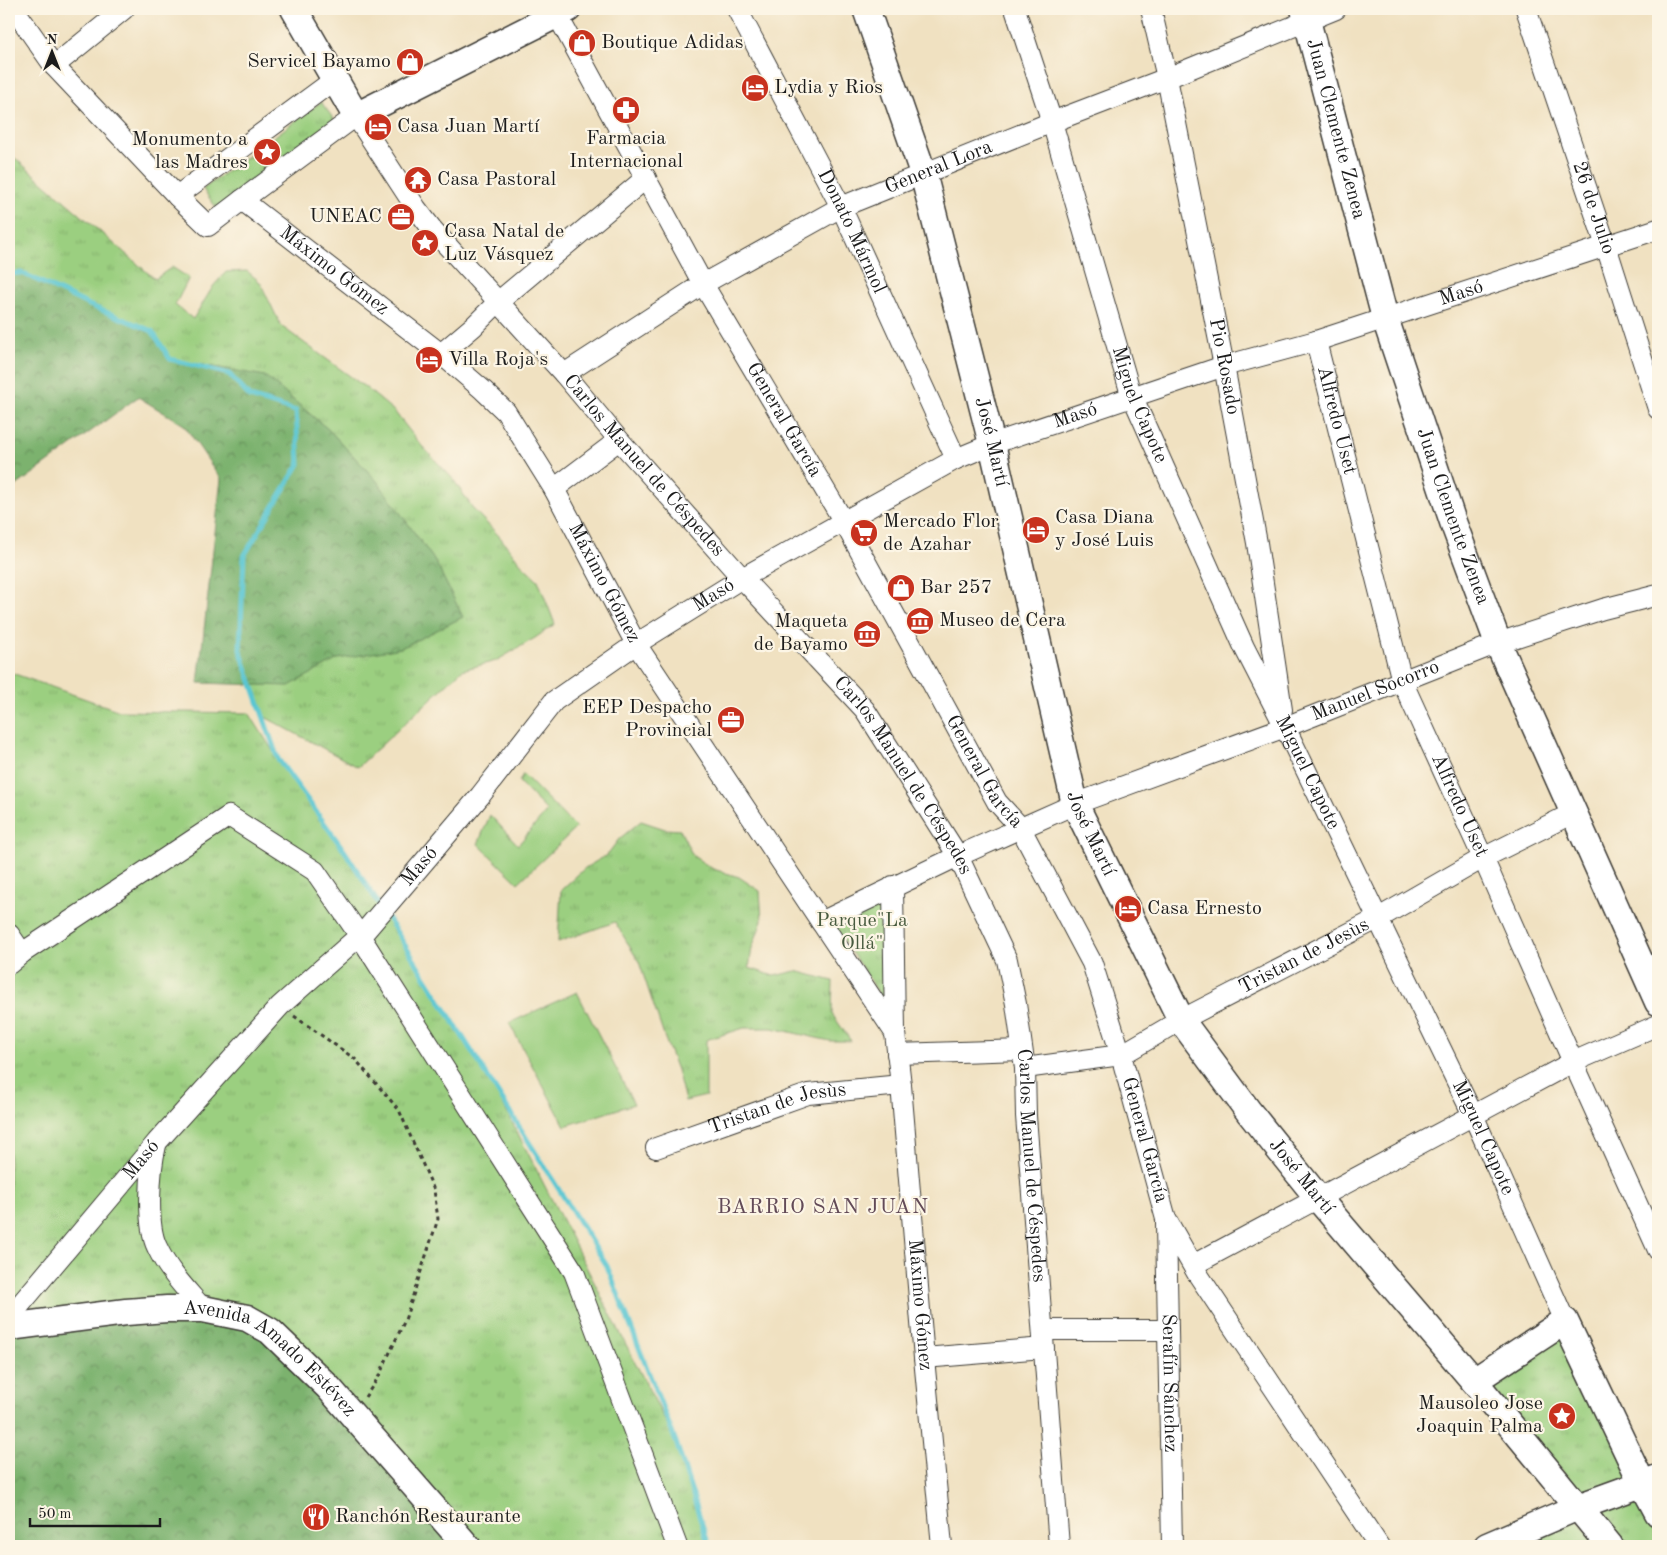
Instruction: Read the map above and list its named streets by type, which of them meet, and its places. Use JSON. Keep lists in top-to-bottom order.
{
  "streets": {
    "main road": [
      "Juan Clemente Zenea",
      "Miguel Capote",
      "José Martí",
      "Carlos Manuel de Céspedes",
      "Avenida Amado Estévez"
    ],
    "street": [
      "General Lora",
      "26 de Julio",
      "Donato Mármol",
      "Máximo Gómez",
      "Masó",
      "Pio Rosado",
      "General García",
      "Alfredo Uset",
      "Manuel Socorro",
      "Tristan de Jesùs",
      "Serafín Sánchez"
    ]
  },
  "crossings": [
    ["Juan Clemente Zenea", "General Lora"],
    ["Juan Clemente Zenea", "Masó"],
    ["Juan Clemente Zenea", "Manuel Socorro"],
    ["Juan Clemente Zenea", "Tristan de Jesùs"],
    ["General Lora", "Donato Mármol"],
    ["General Lora", "Pio Rosado"],
    ["General Lora", "Miguel Capote"],
    ["General Lora", "General García"],
    ["General Lora", "José Martí"],
    ["General Lora", "Carlos Manuel de Céspedes"],
    ["26 de Julio", "Masó"],
    ["Donato Mármol", "Masó"],
    ["Máximo Gómez", "Masó"],
    ["Máximo Gómez", "Manuel Socorro"],
    ["Máximo Gómez", "Tristan de Jesùs"],
    ["Masó", "Pio Rosado"],
    ["Masó", "Miguel Capote"],
    ["Masó", "General García"],
    ["Masó", "Alfredo Uset"],
    ["Masó", "José Martí"],
    ["Masó", "Carlos Manuel de Céspedes"],
    ["Pio Rosado", "Miguel Capote"],
    ["Pio Rosado", "Manuel Socorro"],
    ["Miguel Capote", "Manuel Socorro"],
    ["Miguel Capote", "Tristan de Jesùs"],
    ["General García", "Manuel Socorro"],
    ["General García", "Tristan de Jesùs"],
    ["General García", "Serafín Sánchez"],
    ["Alfredo Uset", "Manuel Socorro"],
    ["Alfredo Uset", "Tristan de Jesùs"],
    ["José Martí", "Manuel Socorro"],
    ["José Martí", "Tristan de Jesùs"],
    ["Carlos Manuel de Céspedes", "Manuel Socorro"],
    ["Carlos Manuel de Céspedes", "Tristan de Jesùs"]
  ],
  "districts": ["BARRIO SAN JUAN"],
  "parks": ["Parque\"La Ollá\""],
  "places": {
    "shop": ["Boutique Adidas", "Servicel Bayamo", "Bar 257"],
    "hotel": [
      "Lydia y Rios",
      "Casa Juan Martí",
      "Villa Roja's",
      "Casa Diana y José Luis",
      "Casa Ernesto"
    ],
    "pharmacy": ["Farmacia Internacional"],
    "place": ["Monumento a las Madres", "Casa Natal de Luz Vásquez", "Mausoleo Jose Joaquin Palma"],
    "temple": ["Casa Pastoral"],
    "office": ["UNEAC", "EEP Despacho Provincial"],
    "supermarket": ["Mercado Flor de Azahar"],
    "museum": ["Museo de Cera", "Maqueta de Bayamo"],
    "restaurant": ["Ranchón Restaurante"]
  },
  "scale_bar": "50 m",
  "north": "top"
}
